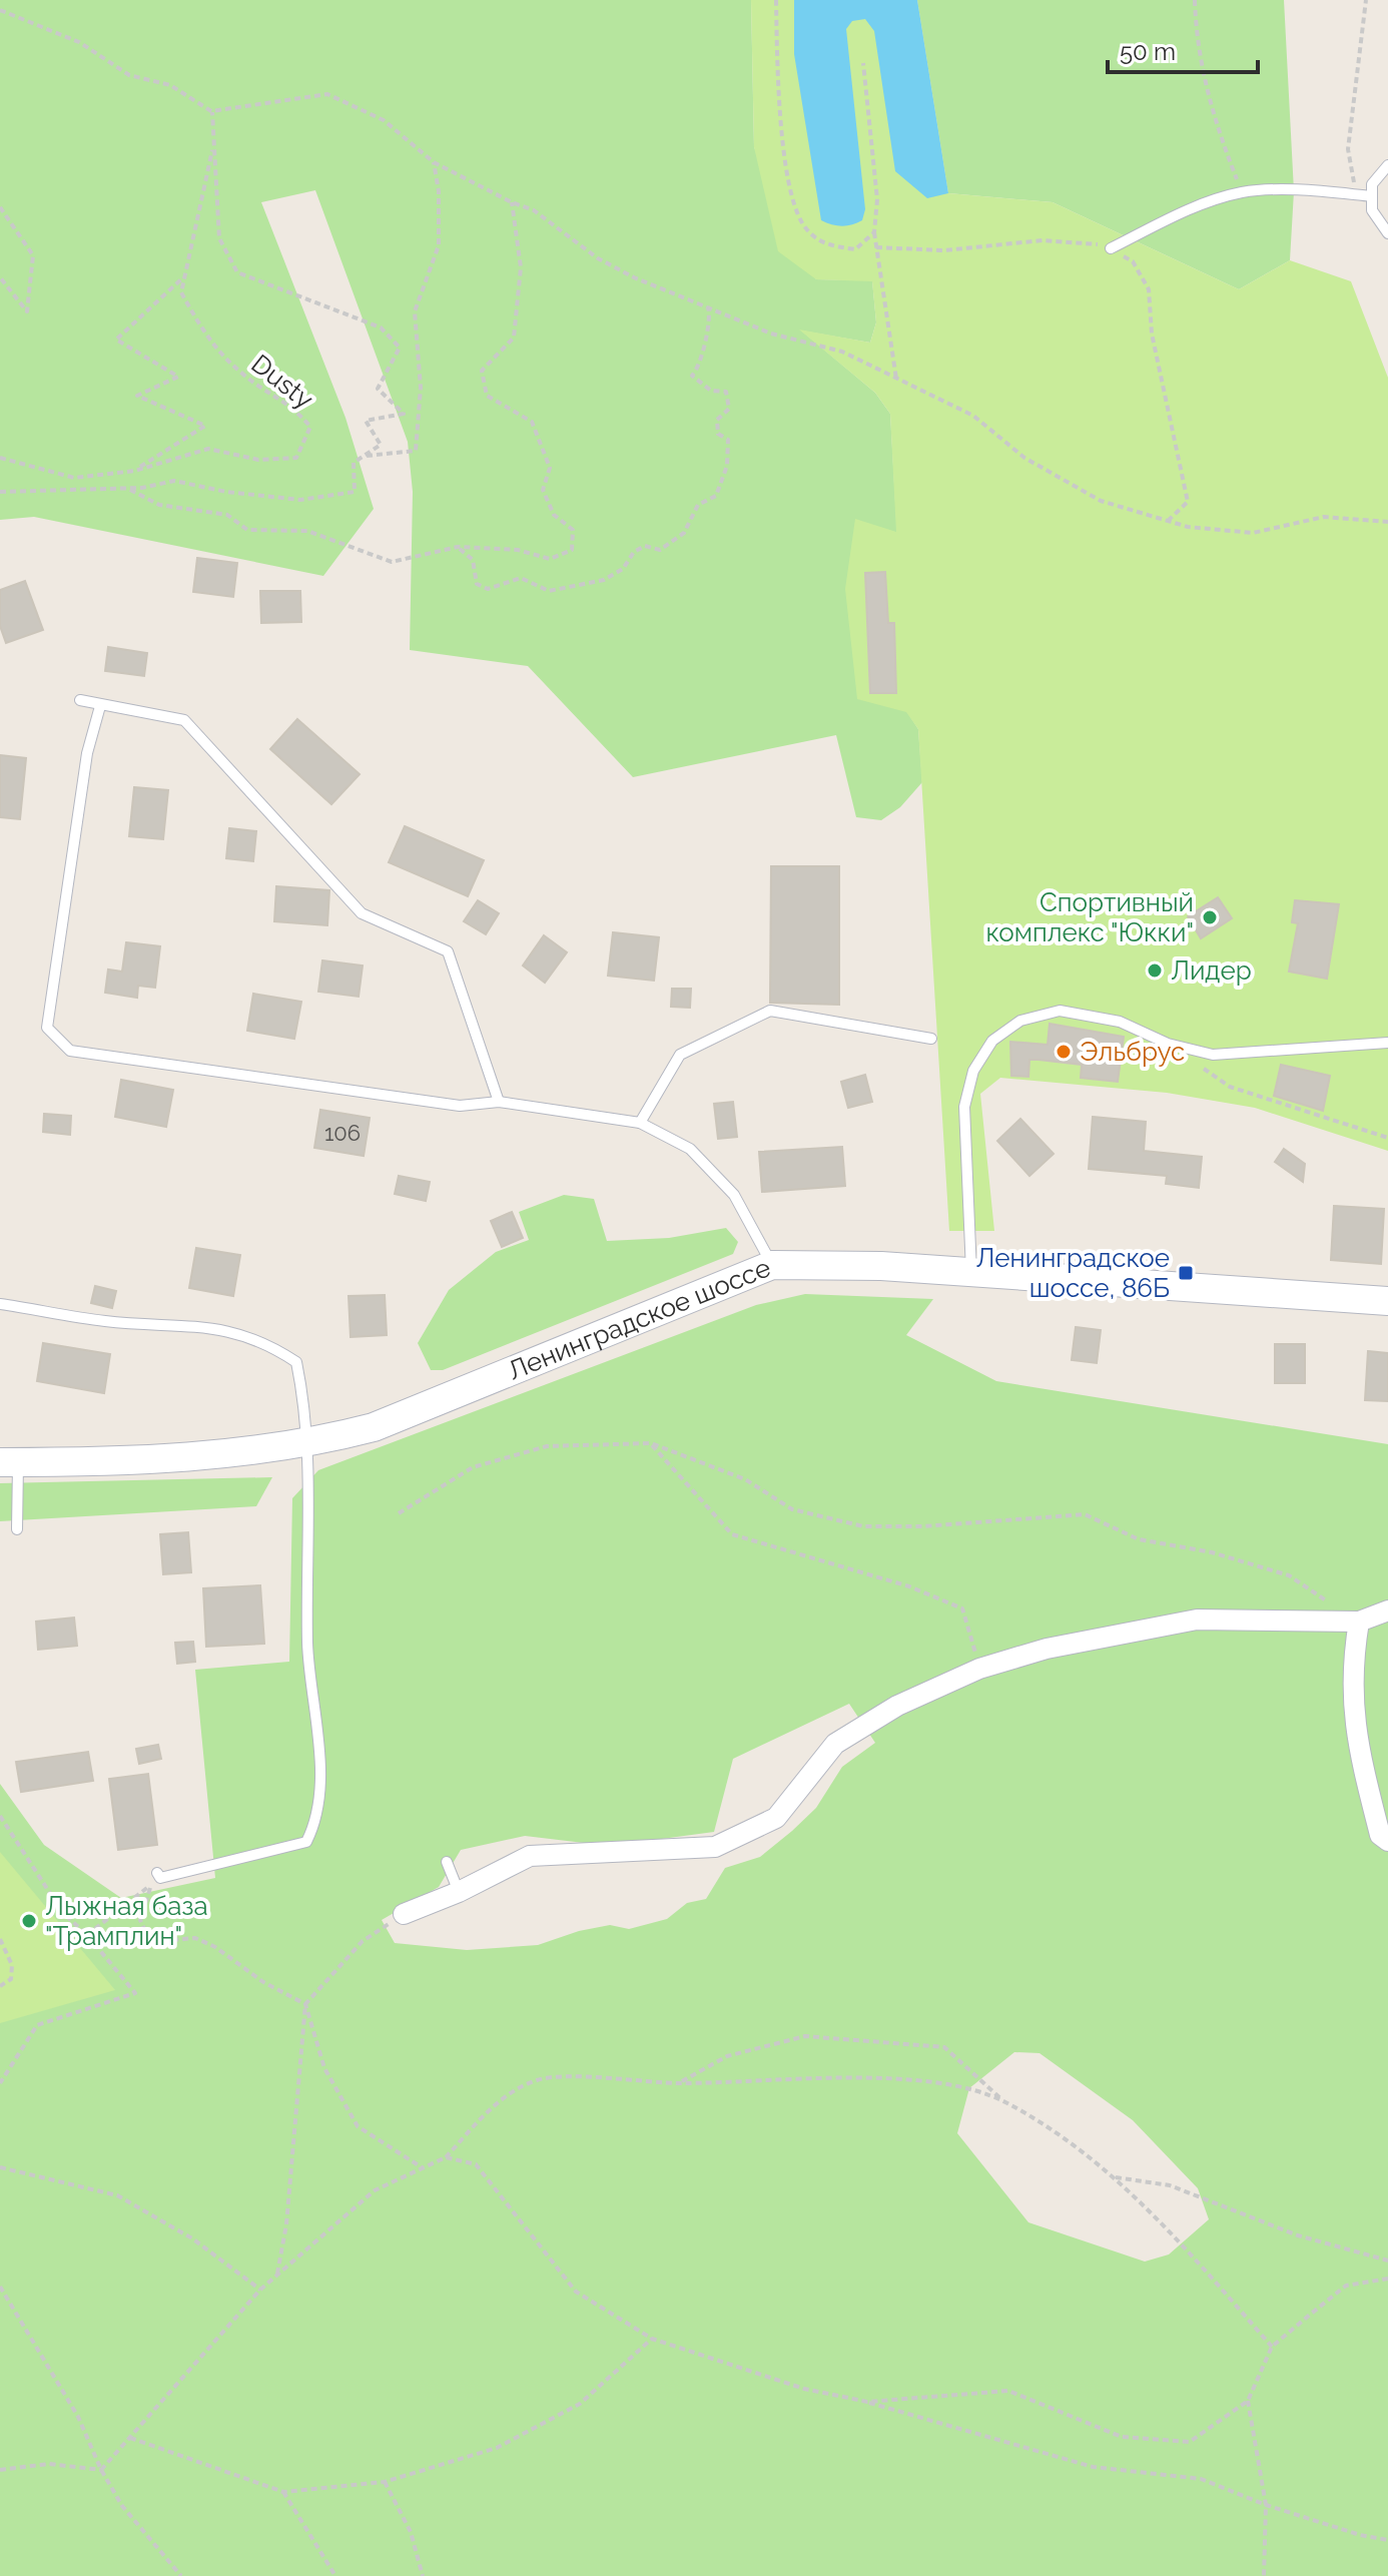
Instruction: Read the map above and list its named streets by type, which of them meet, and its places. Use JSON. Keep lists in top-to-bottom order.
{
  "streets": {
    "main road": ["Ленинградское шоссе"],
    "path": ["Dusty"]
  },
  "places": {
    "other": [
      "Спортивный комплекс \"Юкки\"",
      "Лидер",
      "Эльбрус",
      "Лыжная база \"Трамплин\""
    ],
    "transit": ["Ленинградское шоссе, 86Б"]
  },
  "house_numbers": ["106"],
  "scale_bar": "50 m"
}
